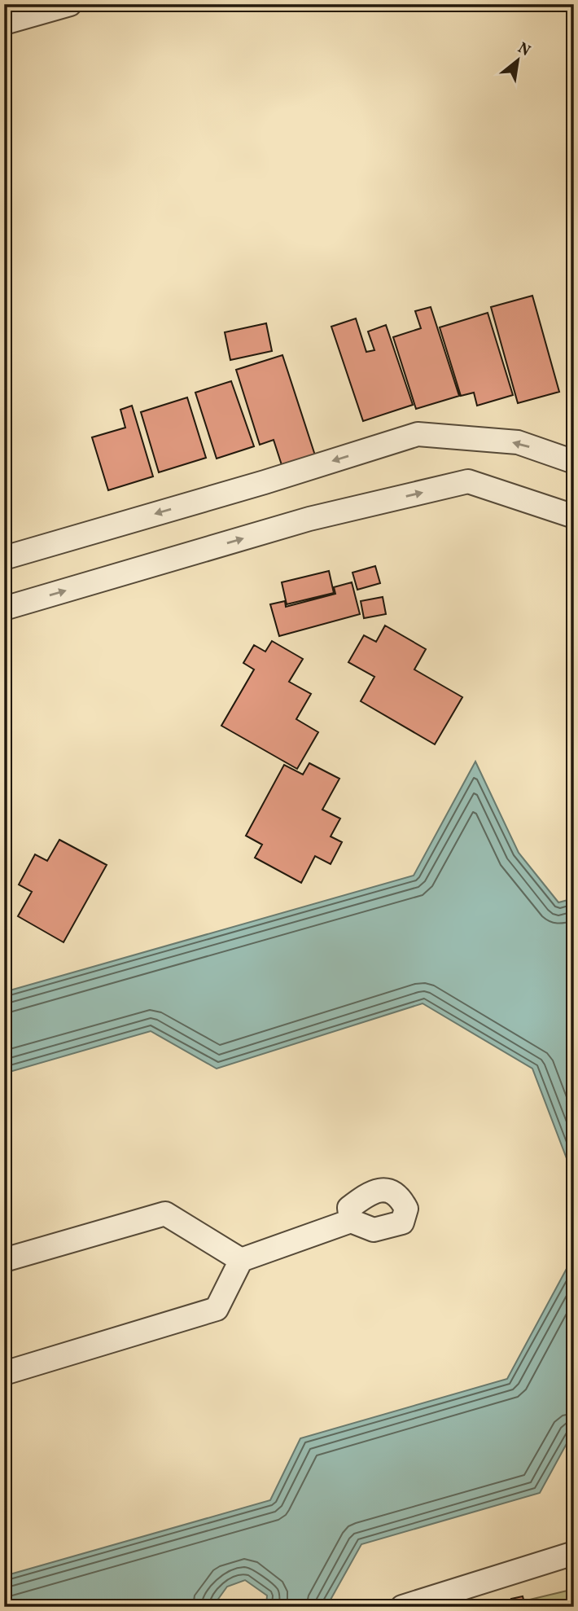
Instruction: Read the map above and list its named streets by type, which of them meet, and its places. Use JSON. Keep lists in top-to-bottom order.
{
  "north": "top right"
}
